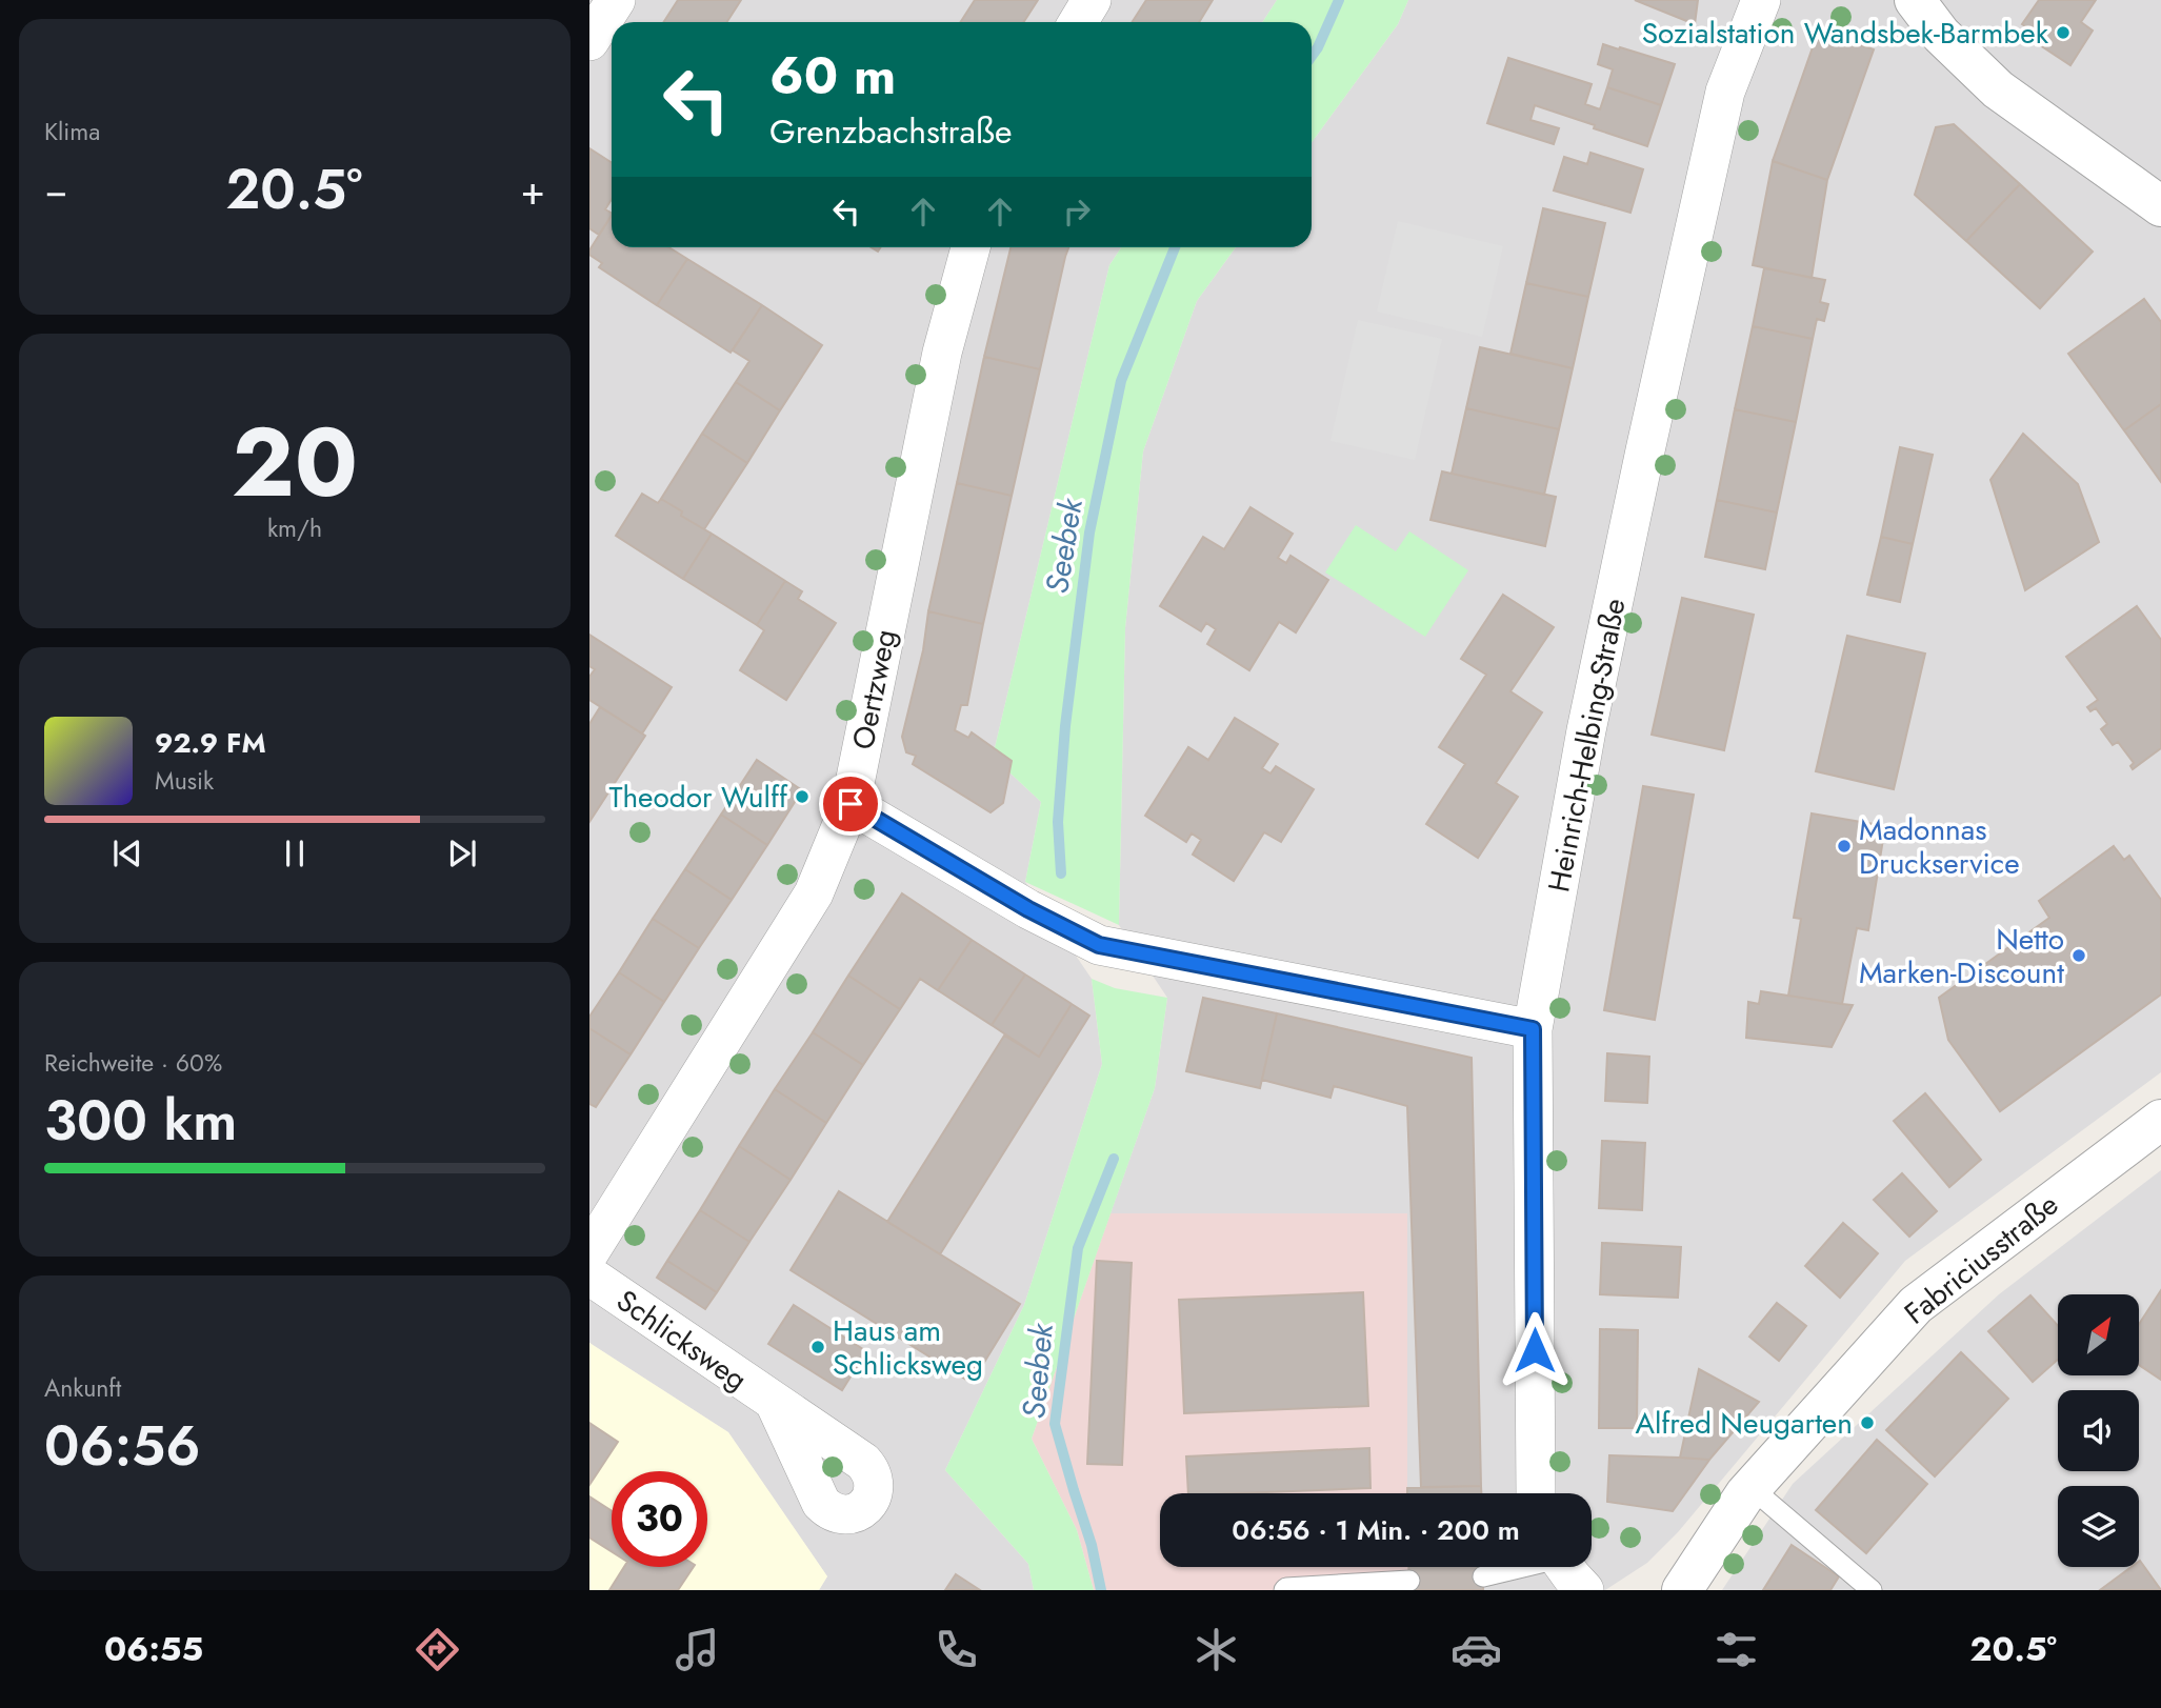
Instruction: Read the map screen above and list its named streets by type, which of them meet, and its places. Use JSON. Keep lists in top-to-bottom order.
{
  "streets": {
    "street": [
      "Oertzweg",
      "Heinrich-Helbing-Straße",
      "Fabriciusstraße",
      "Schlicksweg"
    ]
  },
  "water": ["Seebek"],
  "places": [
    "Sozialstation Wandsbek-Barmbek",
    "Theodor Wulff",
    "Madonnas Druckservice",
    "Netto Marken-Discount",
    "Haus am Schlicksweg",
    "Alfred Neugarten"
  ],
  "north": "top right",
  "page": {
    "tile": [
      "Klima",
      ["20", "km/h"],
      ["Reichweite · 60%", "300 km"],
      ["Ankunft", "06:56"]
    ],
    "turn": ["60 m", "Grenzbachstraße"],
    "heat": ["−", "20.5°", "+"],
    "song": ["92.9 FM", "Musik"],
    "limit": "30",
    "trip": "06:56 · 1 Min. · 200 m",
    "tabs": ["06:55", "20.5°"]
  }
}
